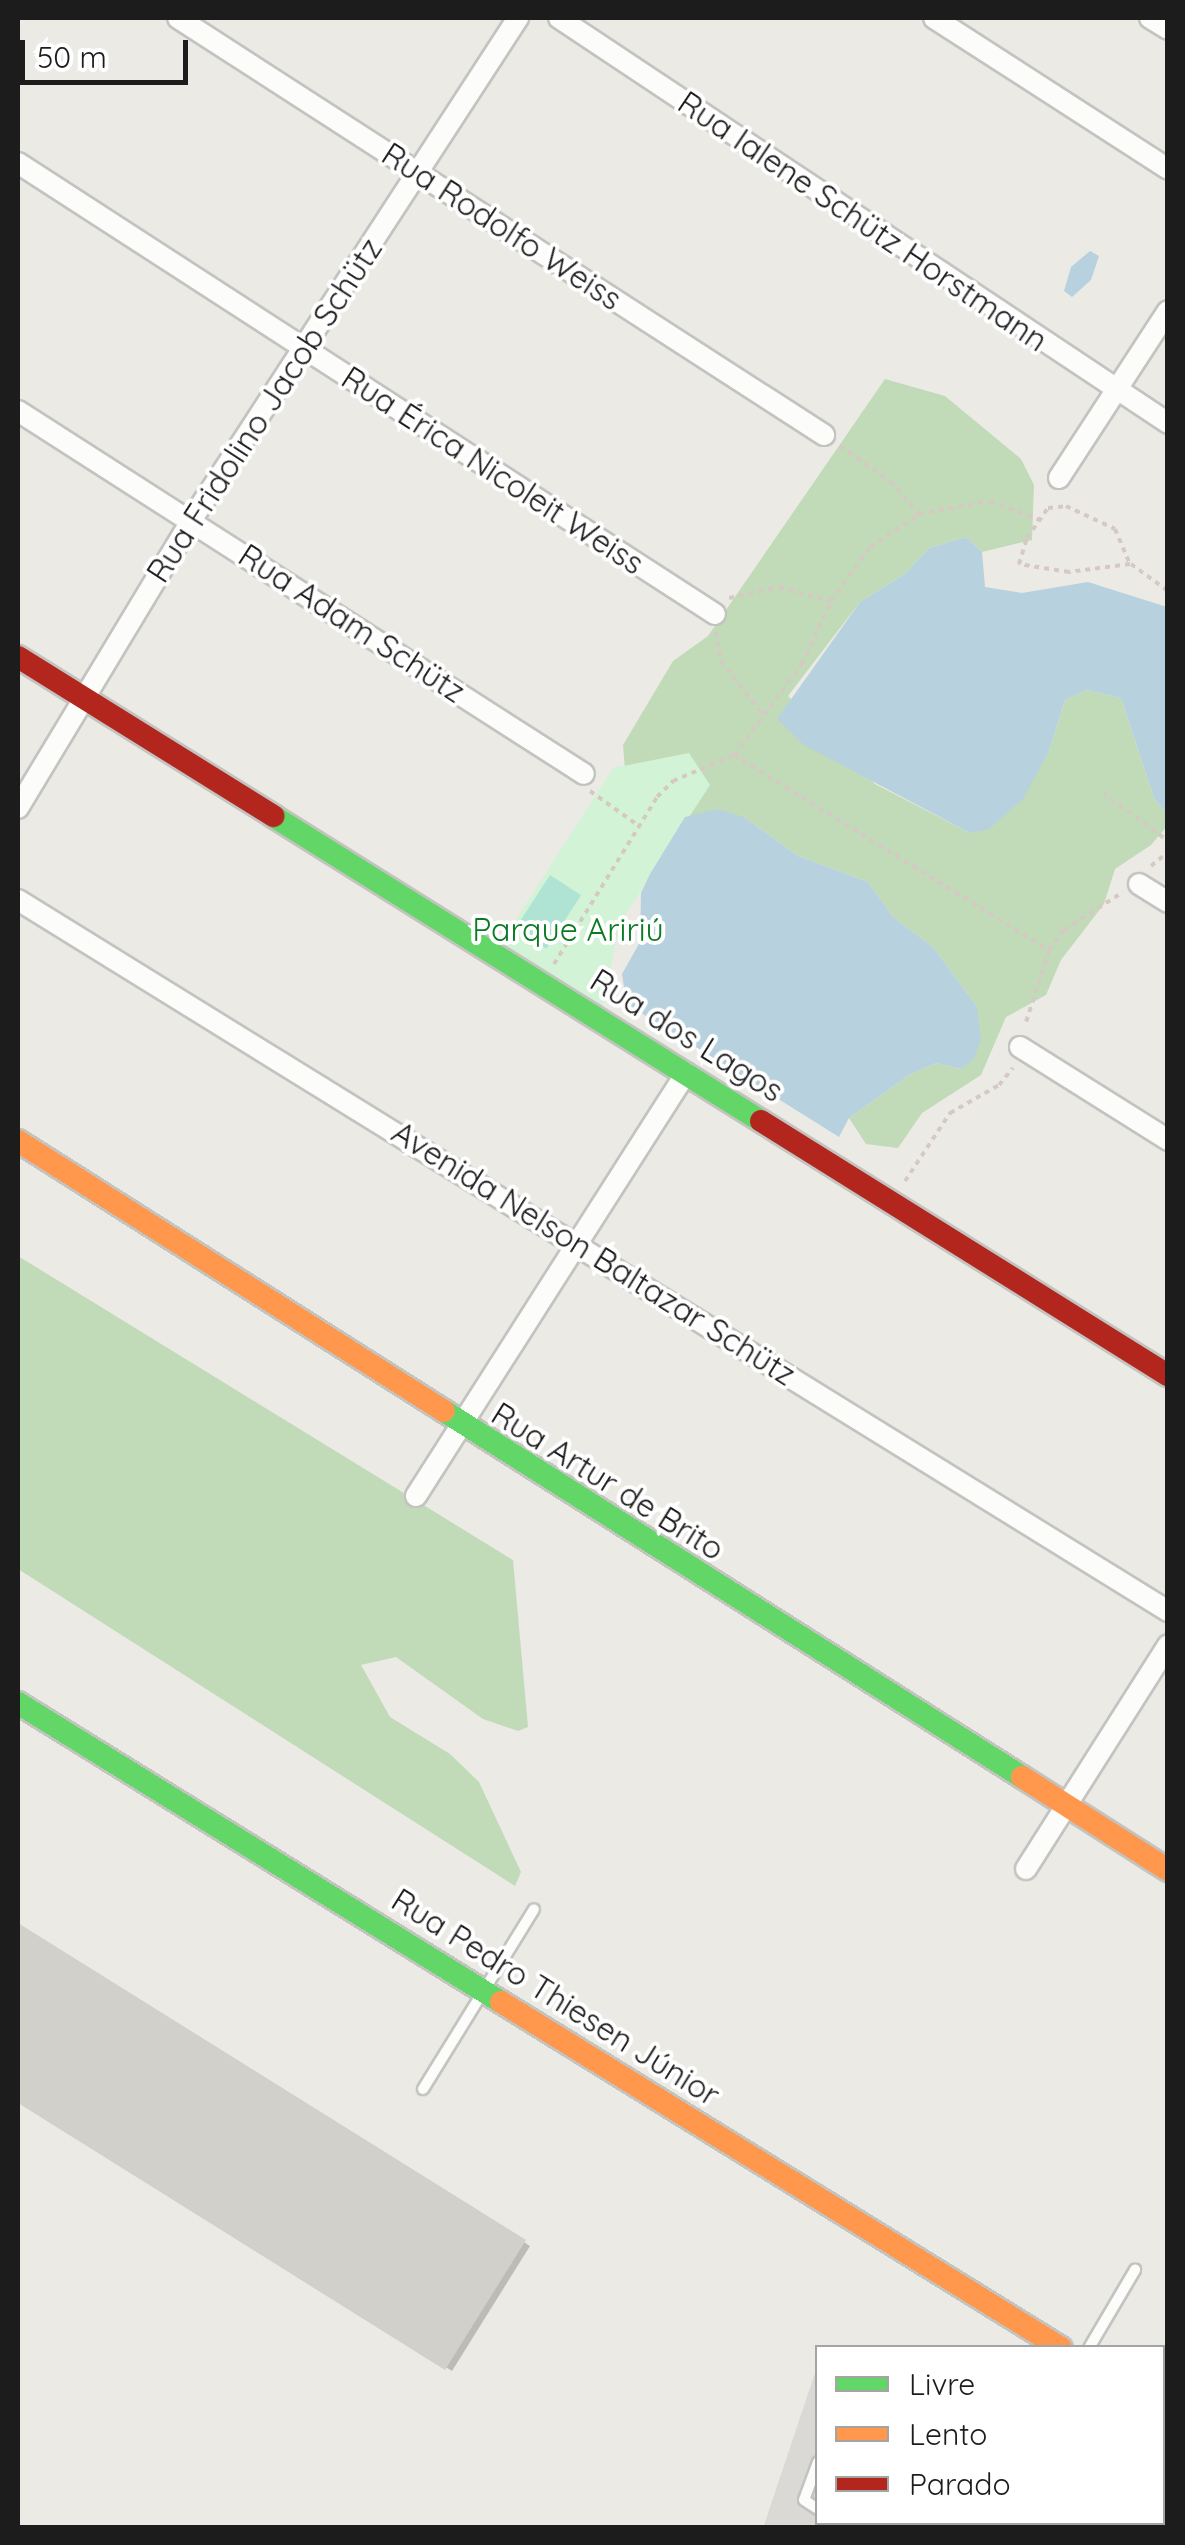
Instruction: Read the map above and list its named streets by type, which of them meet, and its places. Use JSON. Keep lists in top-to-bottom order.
{
  "streets": {
    "street": [
      "Rua Ialene Schütz Horstmann",
      "Rua Rodolfo Weiss",
      "Rua Fridolino Jacob Schütz",
      "Rua Érica Nicoleit Weiss",
      "Rua Adam Schütz",
      "Rua dos Lagos",
      "Avenida Nelson Baltazar Schütz",
      "Rua Artur de Brito",
      "Rua Pedro Thiesen Júnior"
    ]
  },
  "crossings": [
    ["Rua Rodolfo Weiss", "Rua Fridolino Jacob Schütz"],
    ["Rua Fridolino Jacob Schütz", "Rua Érica Nicoleit Weiss"],
    ["Rua Fridolino Jacob Schütz", "Rua Adam Schütz"],
    ["Rua Fridolino Jacob Schütz", "Rua dos Lagos"]
  ],
  "parks": ["Parque Aririú"],
  "legend": ["Livre", "Lento", "Parado"],
  "scale_bar": "50 m"
}
